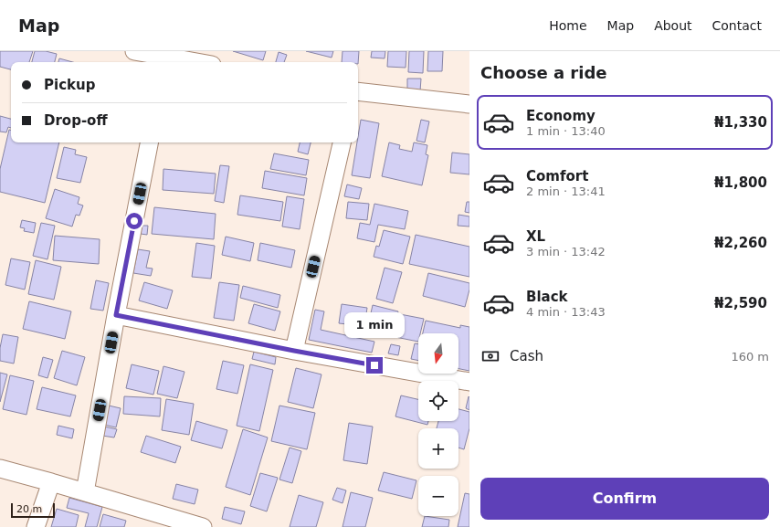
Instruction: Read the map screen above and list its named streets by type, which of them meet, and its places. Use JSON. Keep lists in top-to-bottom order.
{
  "scale_bar": "20 m",
  "north": "bottom",
  "page": {
    "header": "Map",
    "nav": [
      "Home",
      "Map",
      "About",
      "Contact"
    ],
    "heading": "Choose a ride",
    "banner": ["Pickup", "Drop-off"],
    "list": [
      {
        "name": "Economy",
        "note": "1 min · 13:40",
        "value": "₦1,330"
      },
      {
        "name": "Comfort",
        "note": "2 min · 13:41",
        "value": "₦1,800"
      },
      {
        "name": "XL",
        "note": "3 min · 13:42",
        "value": "₦2,260"
      },
      {
        "name": "Black",
        "note": "4 min · 13:43",
        "value": "₦2,590"
      }
    ],
    "bubble": "1 min",
    "map_buttons": ["+", "−"],
    "pay": ["Cash", "160 m"],
    "buttons": "Confirm",
    "scale": "20 m"
  }
}
